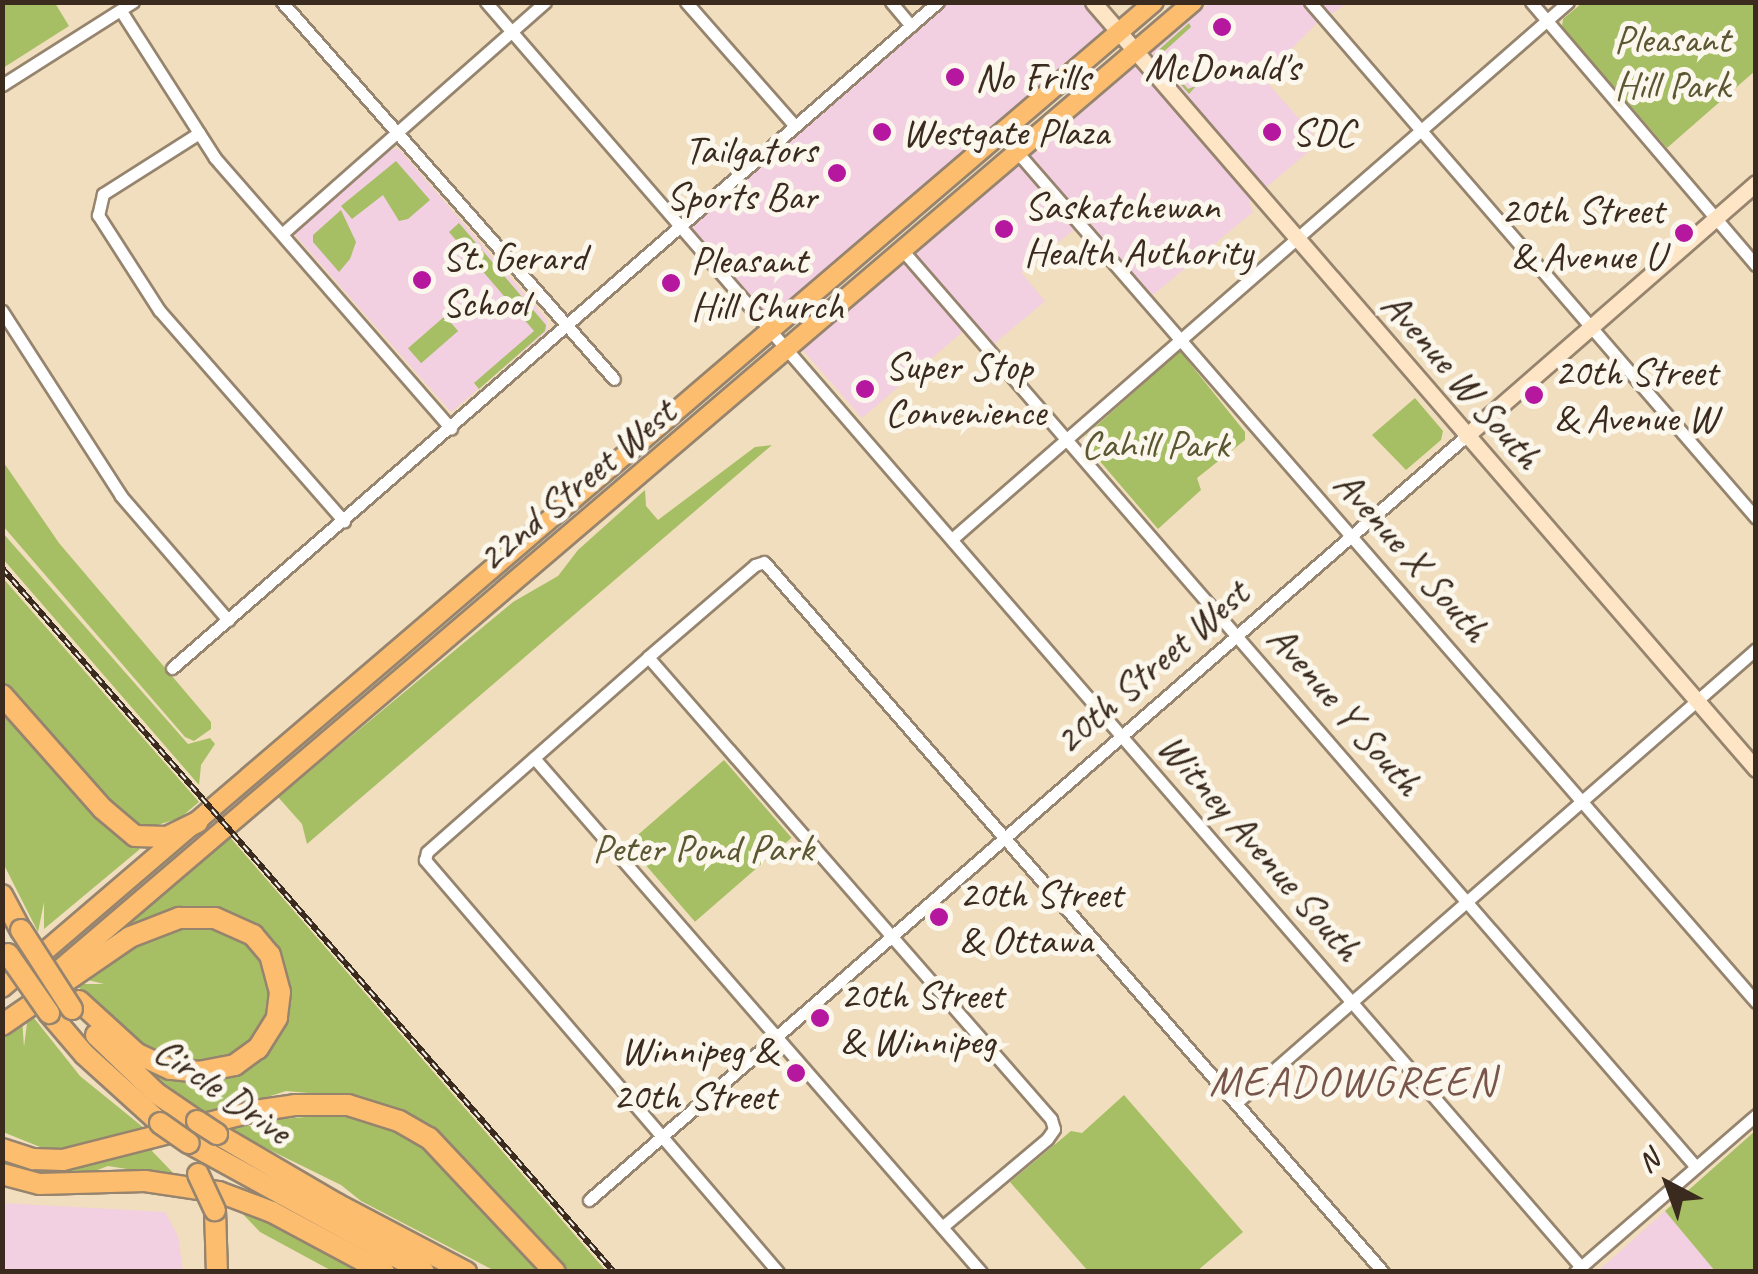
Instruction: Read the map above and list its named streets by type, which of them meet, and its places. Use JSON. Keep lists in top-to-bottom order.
{
  "streets": {
    "highway": ["Circle Drive"],
    "main road": ["Avenue W South", "22nd Street West", "20th Street West"],
    "street": ["Avenue X South", "Avenue Y South", "Witney Avenue South"]
  },
  "crossings": [
    ["Avenue W South", "22nd Street West"],
    ["Avenue W South", "20th Street West"],
    ["22nd Street West", "Avenue X South"],
    ["22nd Street West", "Avenue Y South"],
    ["22nd Street West", "Witney Avenue South"],
    ["Avenue X South", "20th Street West"],
    ["20th Street West", "Avenue Y South"],
    ["20th Street West", "Witney Avenue South"]
  ],
  "districts": ["MEADOWGREEN"],
  "parks": ["Pleasant Hill Park", "Cahill Park", "Peter Pond Park"],
  "places": [
    "McDonald's",
    "No Frills",
    "Westgate Plaza",
    "SDC",
    "Tailgators Sports Bar",
    "Saskatchewan Health Authority",
    "20th Street & Avenue U",
    "St. Gerard School",
    "Pleasant Hill Church",
    "Super Stop Convenience",
    "20th Street & Avenue W",
    "20th Street & Ottawa",
    "20th Street & Winnipeg",
    "Winnipeg & 20th Street"
  ],
  "north": "top left"
}
